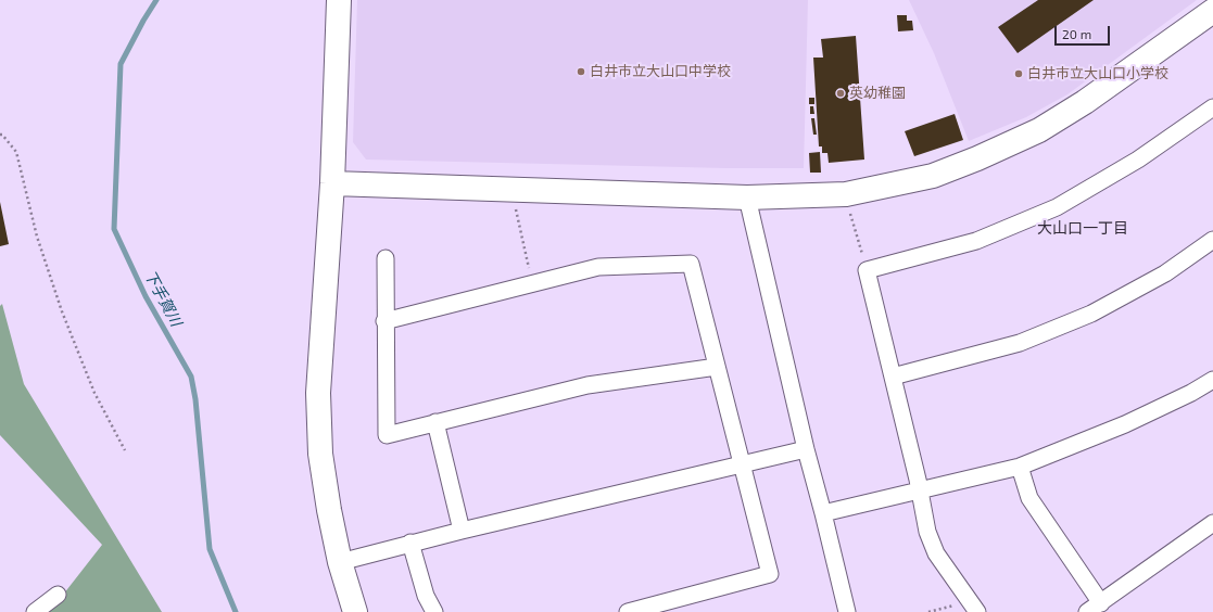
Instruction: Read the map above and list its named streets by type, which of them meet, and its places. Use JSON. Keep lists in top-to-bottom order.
{
  "districts": ["大山口一丁目"],
  "water": ["下手賀川"],
  "places": ["白井市立大山口中学校", "白井市立大山口小学校", "英幼稚園"],
  "scale_bar": "20 m"
}
